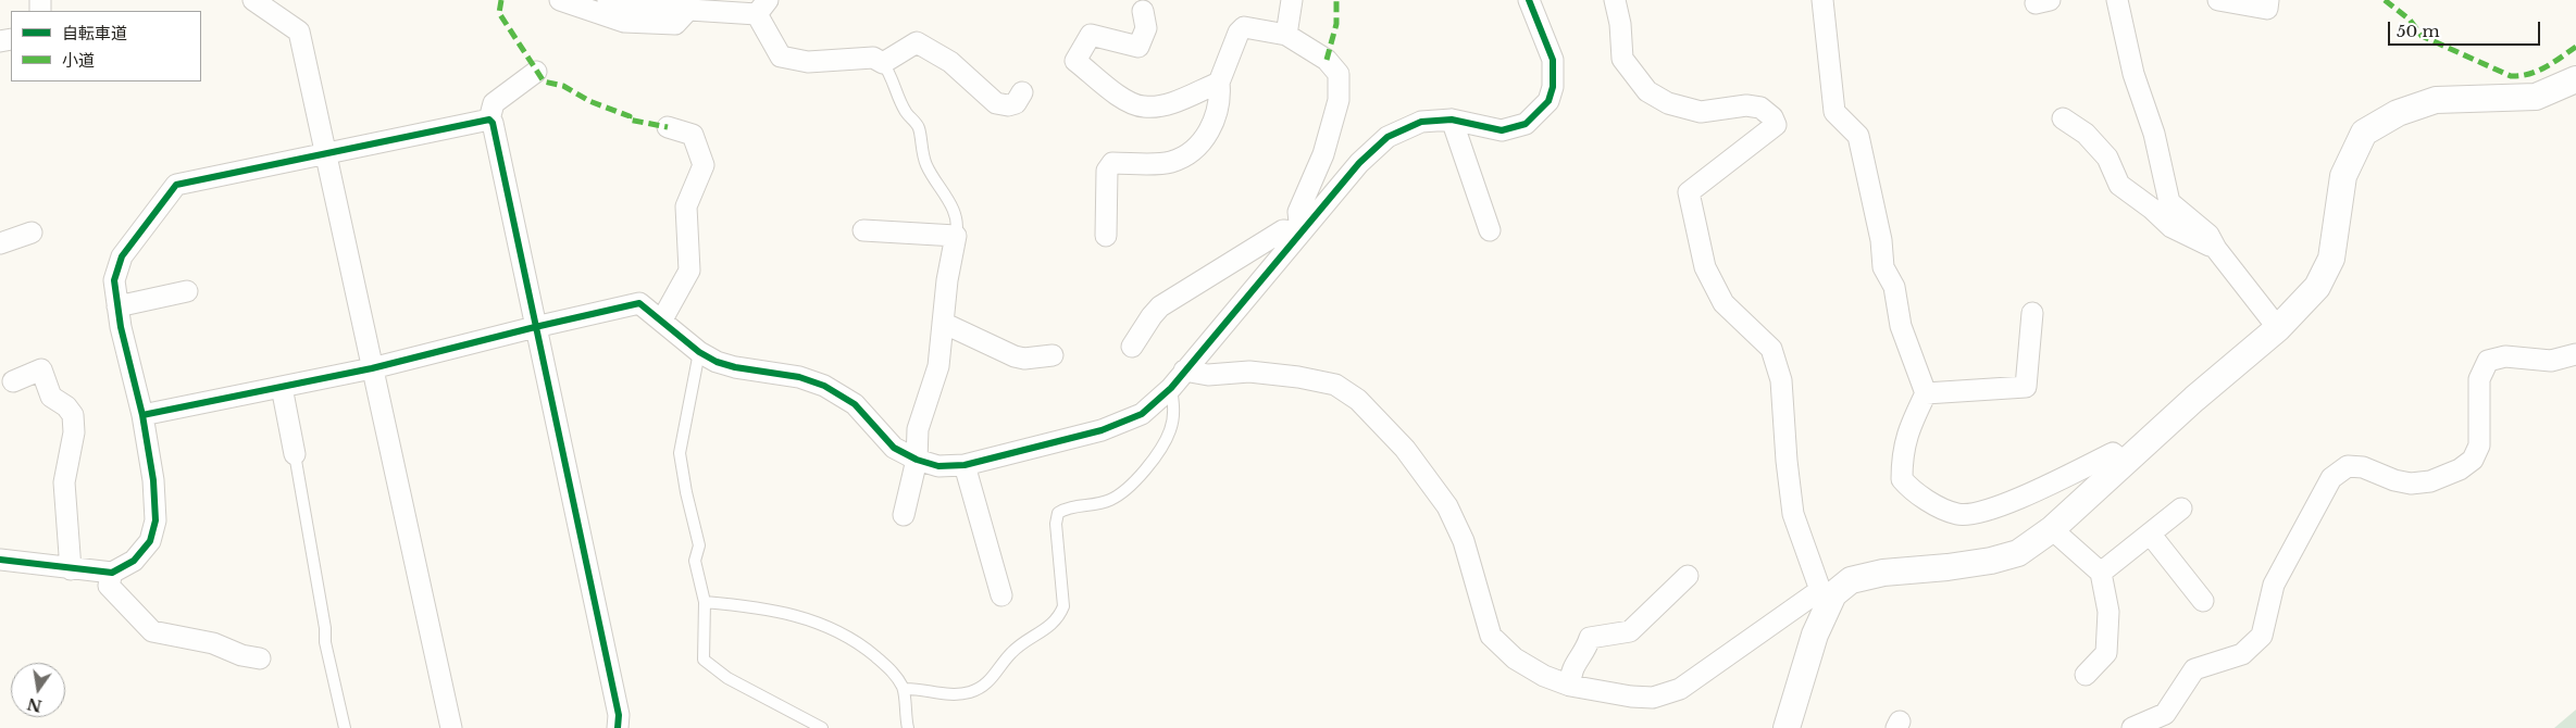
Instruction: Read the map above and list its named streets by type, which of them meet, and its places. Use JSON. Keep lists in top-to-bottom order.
{
  "legend": ["自転車道", "小道"],
  "scale_bar": "50 m",
  "north": "bottom"
}
